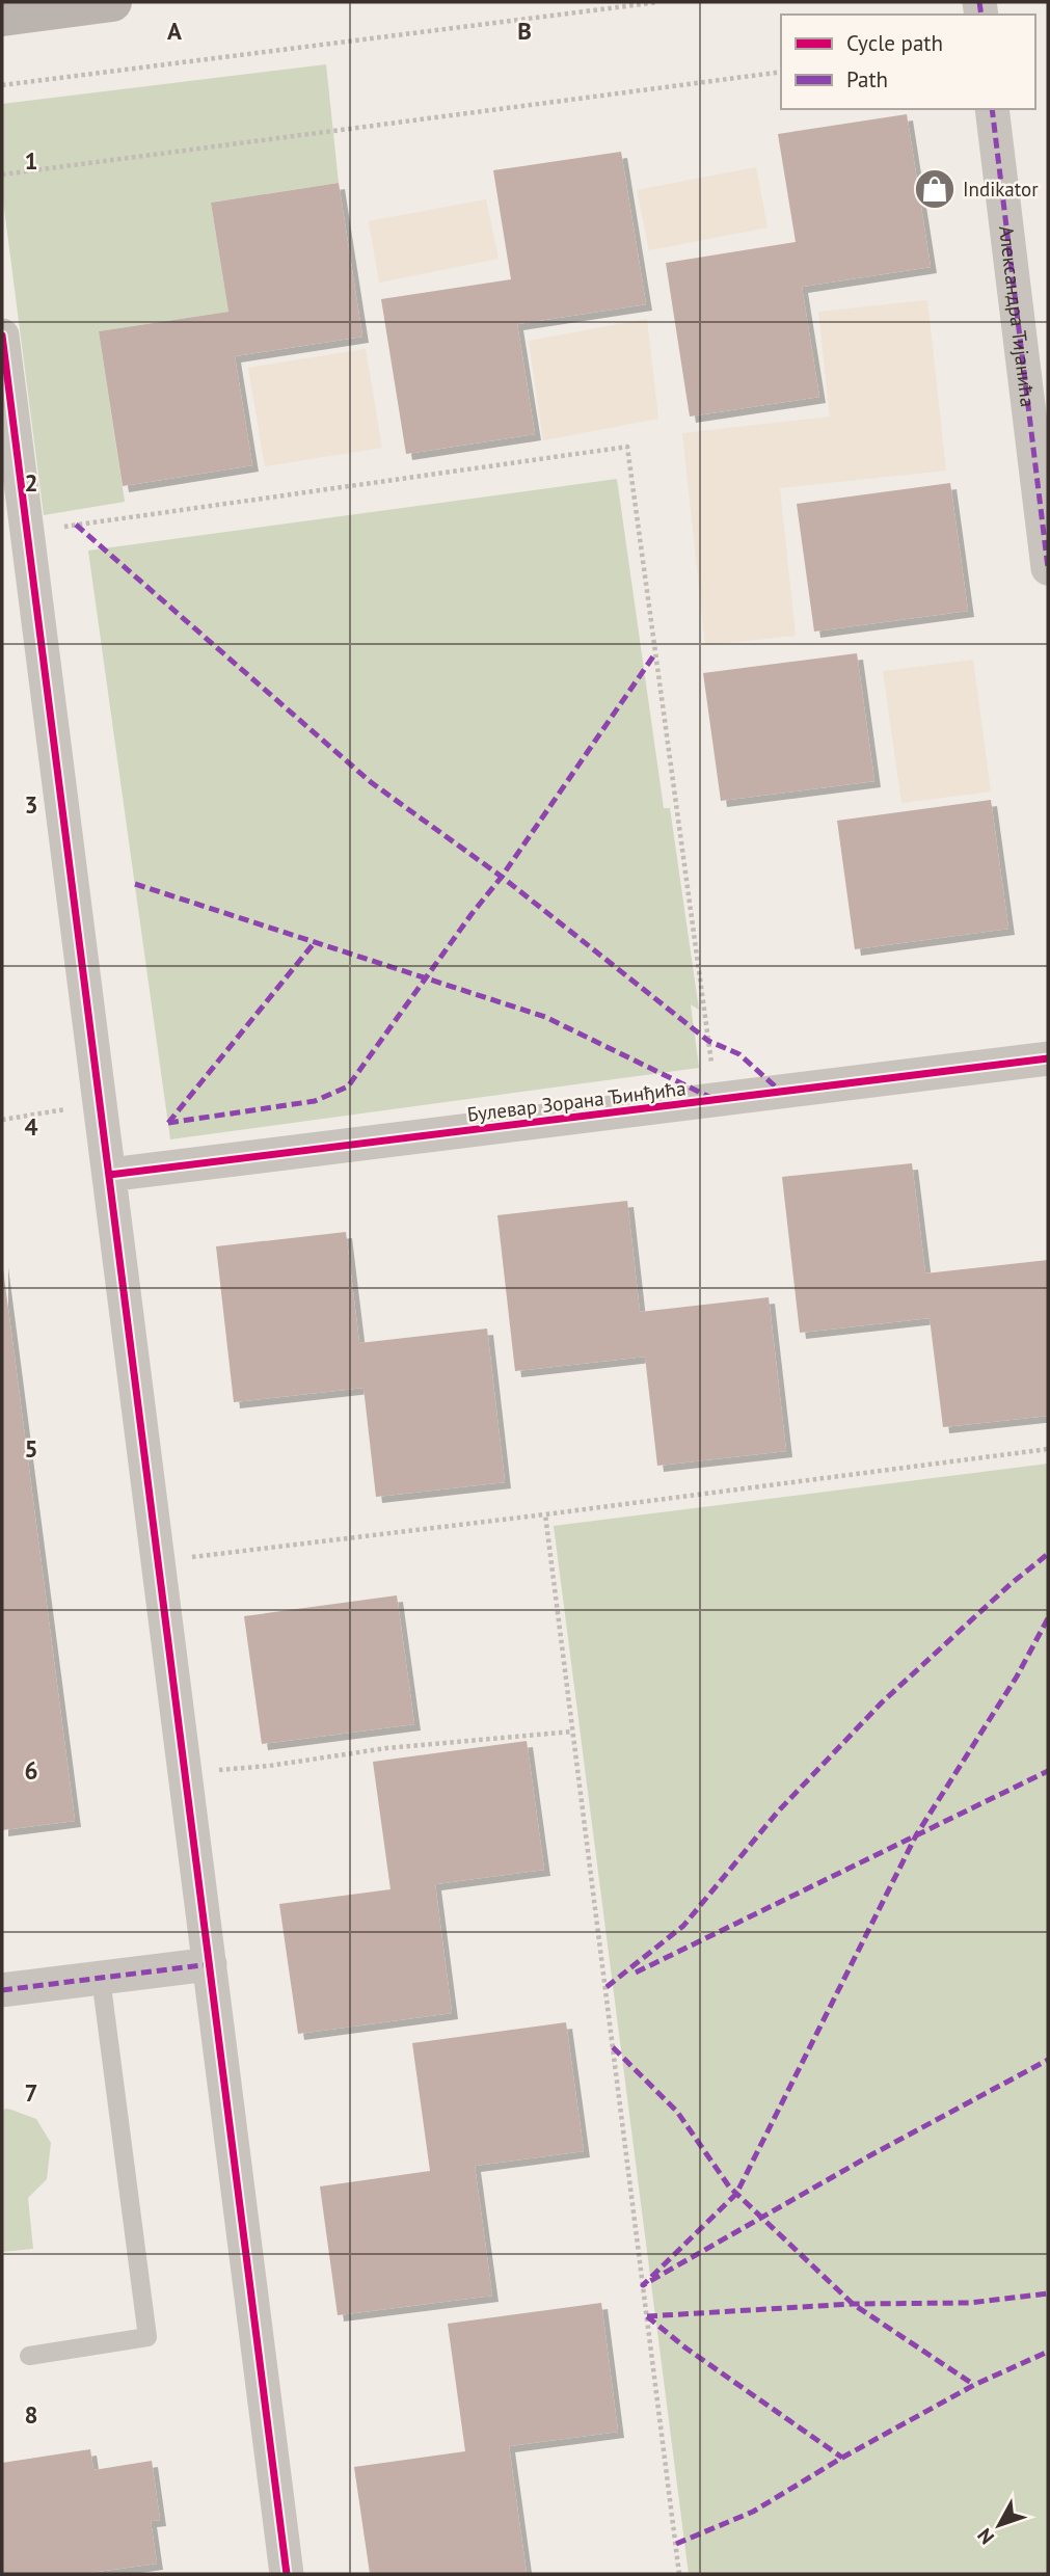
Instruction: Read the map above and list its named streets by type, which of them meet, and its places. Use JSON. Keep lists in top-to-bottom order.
{
  "streets": {
    "street": ["Александра Тијанића", "Булевар Зорана Ђинђића"]
  },
  "places": {
    "shop": ["Indikator"]
  },
  "legend": ["Cycle path", "Path"],
  "north": "bottom left",
  "grid": {
    "columns": ["A", "B"],
    "rows": [
      "1",
      "2",
      "3",
      "4",
      "5",
      "6",
      "7",
      "8"
    ]
  }
}
